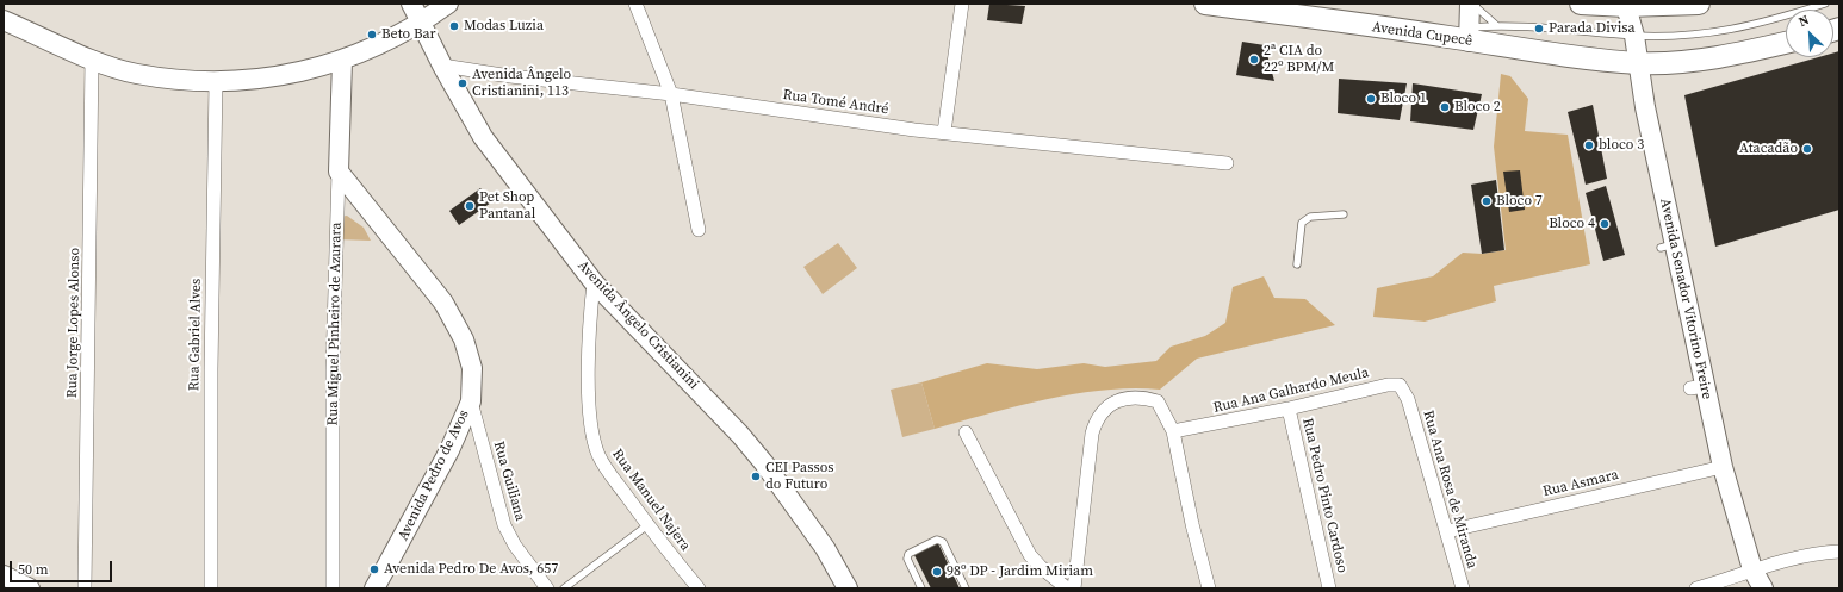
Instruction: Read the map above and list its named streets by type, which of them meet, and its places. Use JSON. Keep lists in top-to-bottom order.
{
  "streets": {
    "main road": ["Avenida Cupecê"],
    "street": [
      "Rua Tomé André",
      "Avenida Senador Vitorino Freire",
      "Rua Jorge Lopes Alonso",
      "Rua Miguel Pinheiro de Azurara",
      "Avenida Ângelo Cristianini",
      "Rua Gabriel Alves",
      "Rua Ana Galhardo Meula",
      "Avenida Pedro de Avos",
      "Rua Guiliana",
      "Rua Asmara",
      "Rua Ana Rosa de Miranda",
      "Rua Pedro Pinto Cardoso",
      "Rua Manuel Najera"
    ]
  },
  "crossings": [
    ["Avenida Cupecê", "Avenida Senador Vitorino Freire"],
    ["Rua Tomé André", "Avenida Ângelo Cristianini"],
    ["Avenida Senador Vitorino Freire", "Rua Asmara"],
    ["Rua Miguel Pinheiro de Azurara", "Avenida Pedro de Avos"],
    ["Avenida Ângelo Cristianini", "Rua Manuel Najera"],
    ["Rua Ana Galhardo Meula", "Rua Ana Rosa de Miranda"],
    ["Rua Ana Galhardo Meula", "Rua Pedro Pinto Cardoso"],
    ["Avenida Pedro de Avos", "Rua Guiliana"],
    ["Rua Asmara", "Rua Ana Rosa de Miranda"]
  ],
  "places": [
    "Modas Luzia",
    "Parada Divisa",
    "Beto Bar",
    "2ª CIA do 22º BPM/M",
    "Avenida Ângelo Cristianini, 113",
    "Bloco 1",
    "Bloco 2",
    "bloco 3",
    "Atacadão",
    "Bloco 7",
    "Pet Shop Pantanal",
    "Bloco 4",
    "CEI Passos do Futuro",
    "Avenida Pedro De Avos, 657",
    "98º DP - Jardim Miriam"
  ],
  "scale_bar": "50 m",
  "north": "top left"
}
